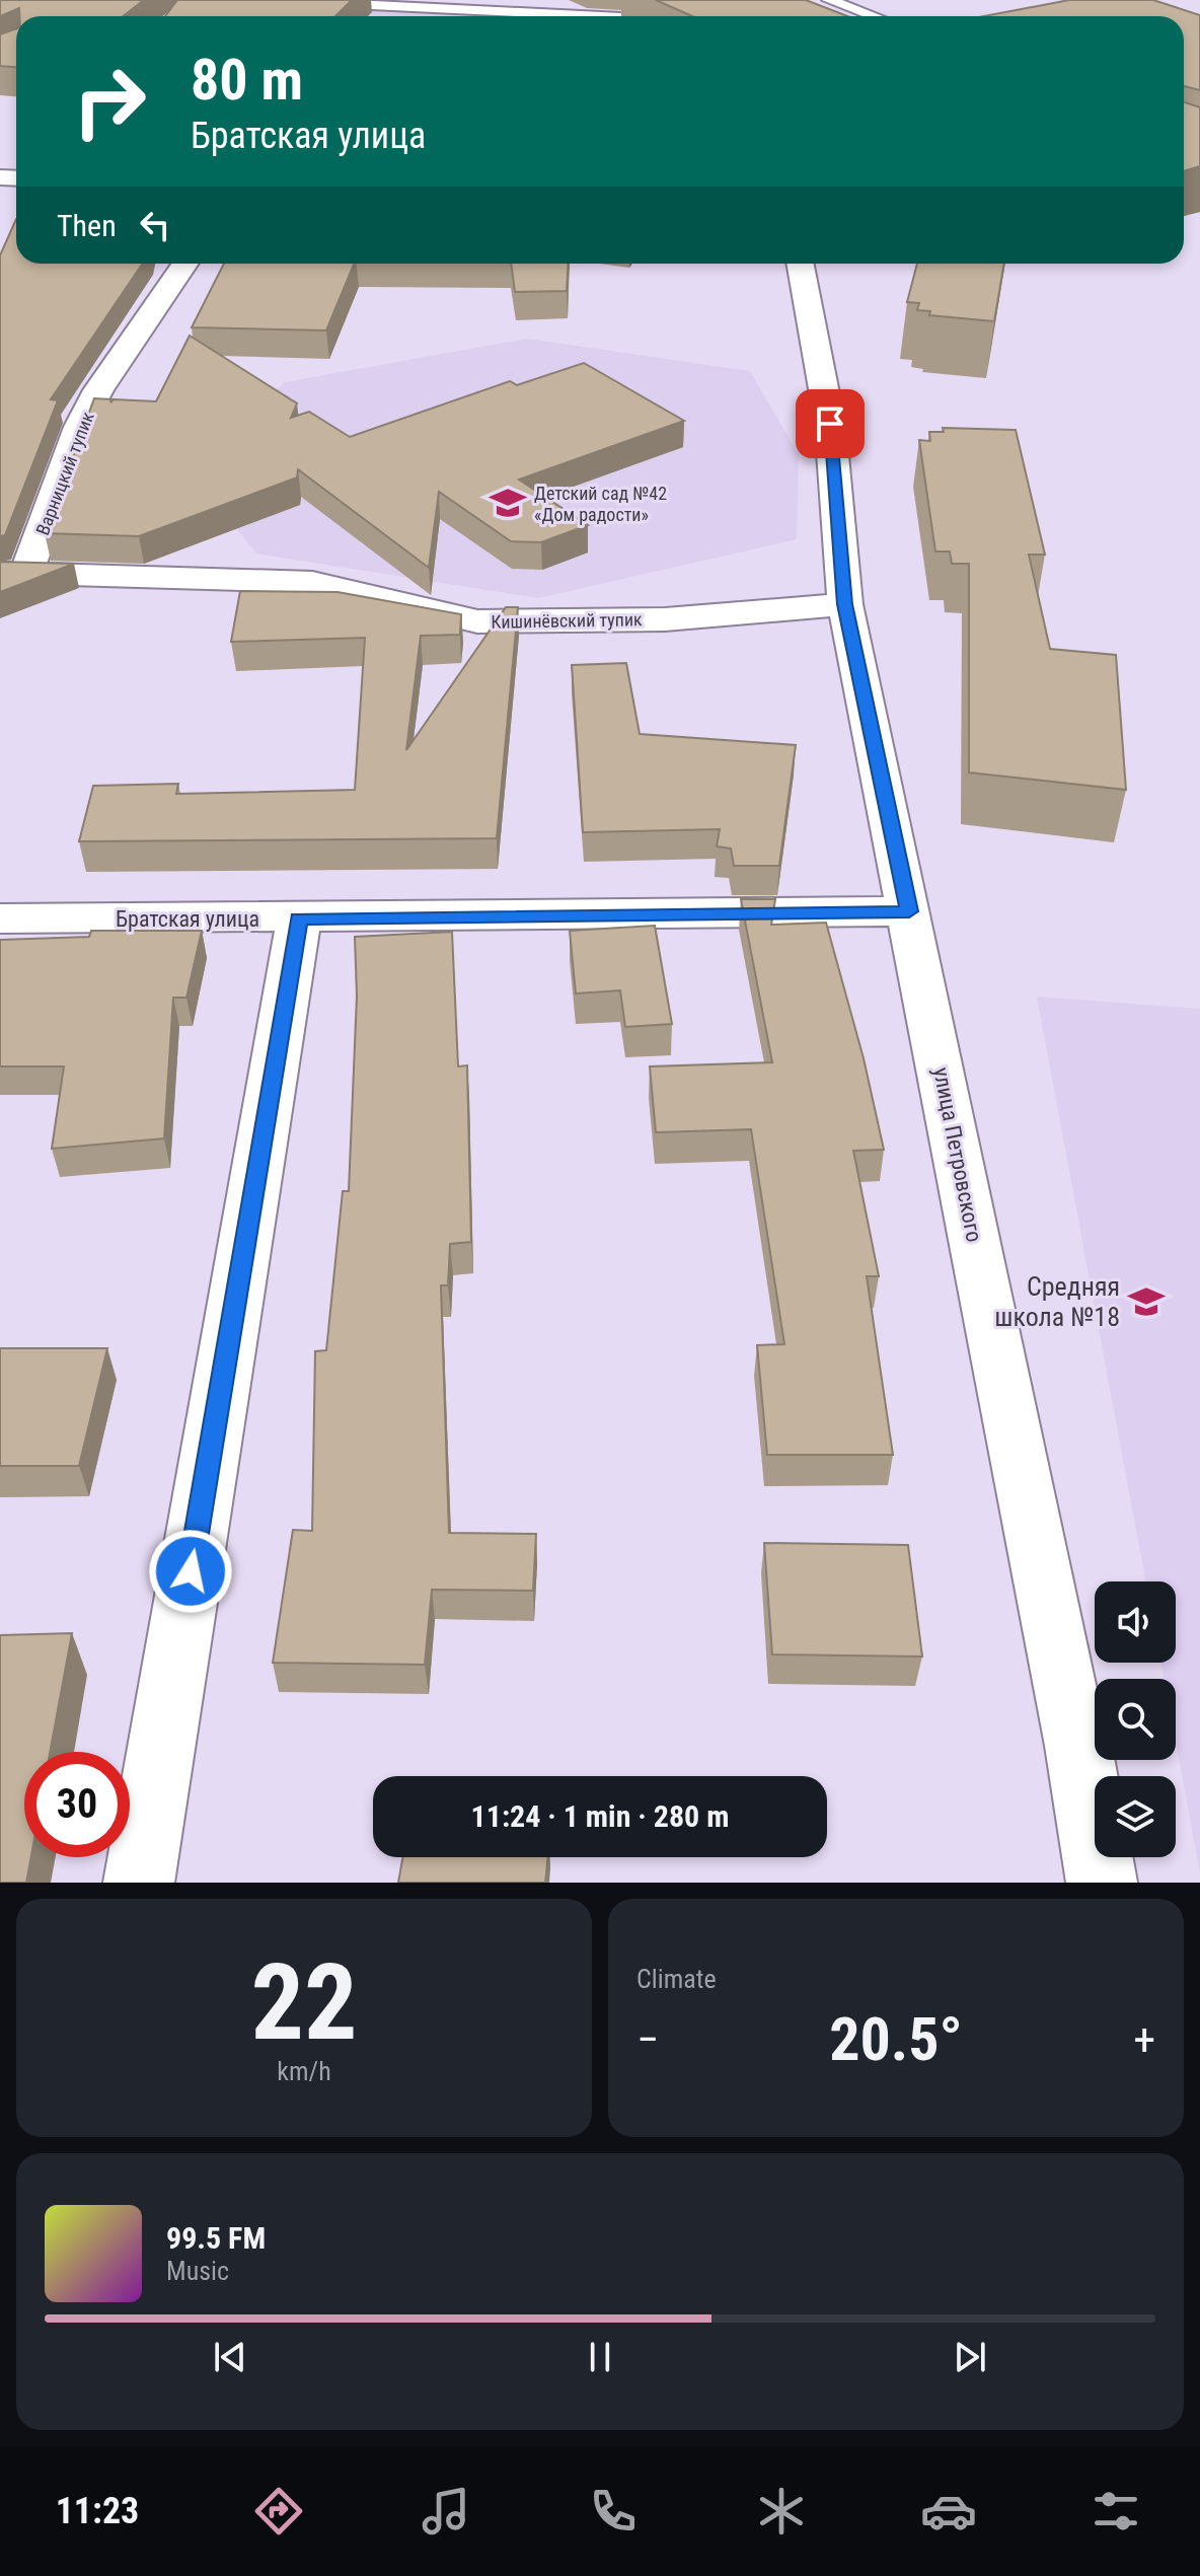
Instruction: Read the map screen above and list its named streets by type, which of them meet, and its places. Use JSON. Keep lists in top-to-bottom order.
{
  "streets": {
    "street": [
      "Варницкий тупик",
      "Кишинёвский тупик",
      "Братская улица",
      "улица Петровского"
    ]
  },
  "crossings": [
    ["Варницкий тупик", "Кишинёвский тупик"],
    ["Кишинёвский тупик", "улица Петровского"],
    ["Братская улица", "улица Петровского"]
  ],
  "places": {
    "school or university": ["Детский сад №42 «Дом радости»", "Средняя школа №18"]
  },
  "page": {
    "turn": ["80 m", "Братская улица"],
    "then": "Then",
    "limit": "30",
    "trip": "11:24 · 1 min · 280 m",
    "tile": [
      ["22", "km/h"],
      "Climate"
    ],
    "heat": ["−", "20.5°", "+"],
    "song": ["99.5 FM", "Music"],
    "tabs": "11:23"
  }
}
